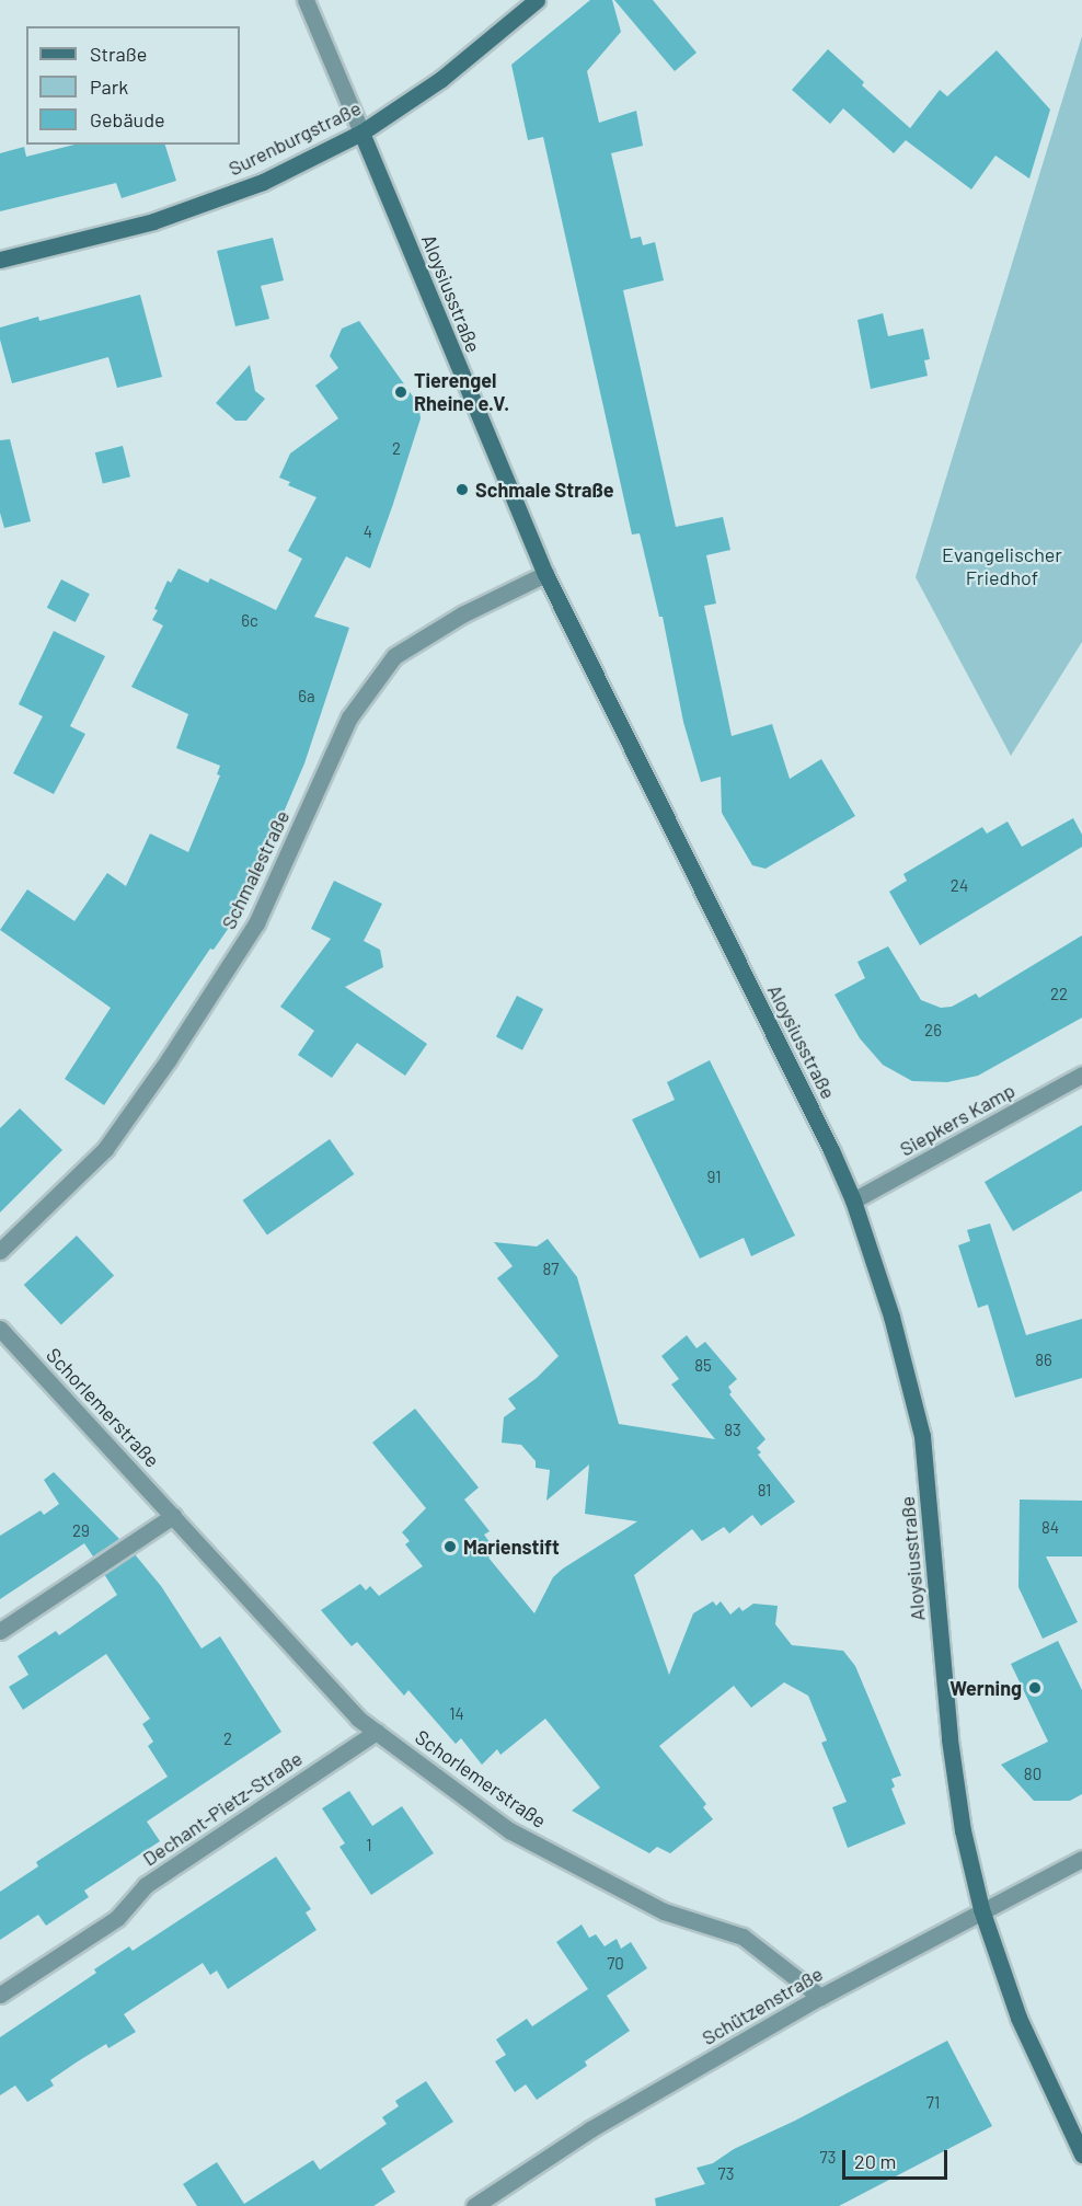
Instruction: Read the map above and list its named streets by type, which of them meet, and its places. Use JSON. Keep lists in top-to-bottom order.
{
  "streets": {
    "street": [
      "Surenburgstraße",
      "Aloysiusstraße",
      "Schmalestraße",
      "Siepkers Kamp",
      "Schorlemerstraße",
      "Dechant-Pietz-Straße",
      "Schützenstraße"
    ]
  },
  "crossings": [
    ["Surenburgstraße", "Aloysiusstraße"],
    ["Aloysiusstraße", "Schmalestraße"],
    ["Aloysiusstraße", "Siepkers Kamp"],
    ["Aloysiusstraße", "Schützenstraße"],
    ["Schorlemerstraße", "Dechant-Pietz-Straße"],
    ["Schorlemerstraße", "Schützenstraße"]
  ],
  "parks": ["Evangelischer Friedhof"],
  "places": [
    "Tierengel Rheine e.V.",
    "Schmale Straße",
    "Marienstift",
    "Werning"
  ],
  "house_numbers": [
    "2",
    "4",
    "6c",
    "6a",
    "24",
    "22",
    "26",
    "91",
    "87",
    "86",
    "85",
    "83",
    "81",
    "84",
    "29",
    "14",
    "2",
    "80",
    "1",
    "70",
    "71",
    "73",
    "73"
  ],
  "legend": ["Straße", "Park", "Gebäude"],
  "scale_bar": "20 m"
}
